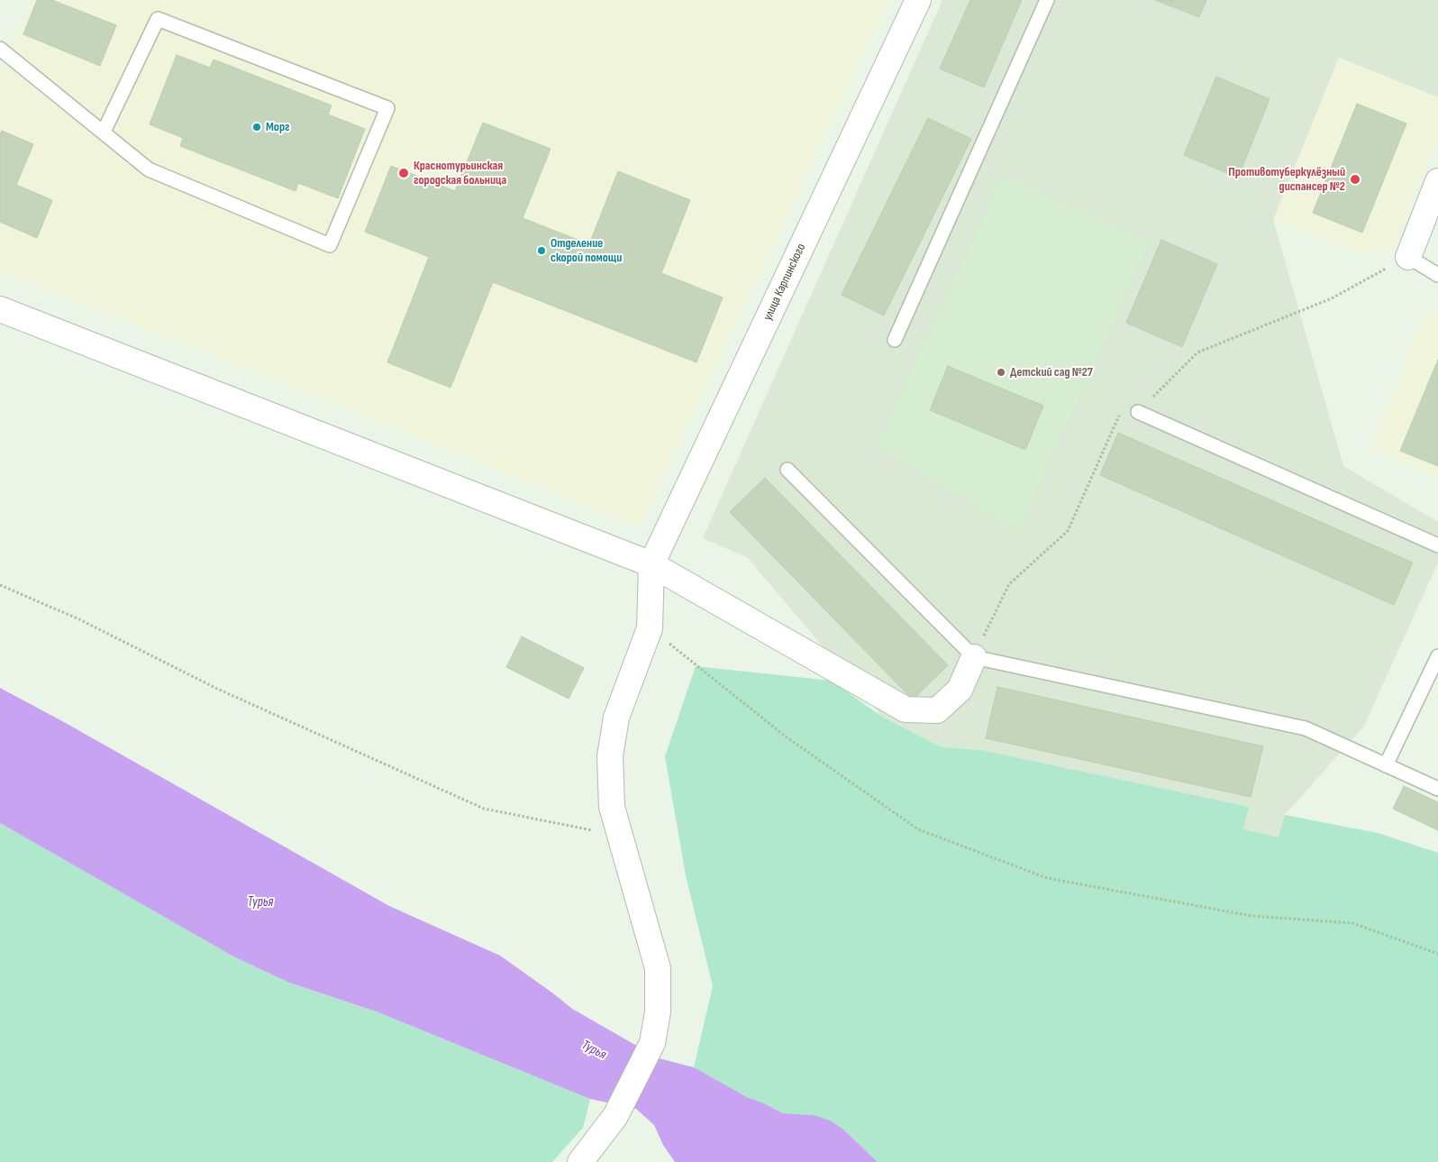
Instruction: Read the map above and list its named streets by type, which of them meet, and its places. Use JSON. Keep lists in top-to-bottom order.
{
  "streets": {
    "street": ["улица Карпинского"]
  },
  "water": ["Турья"],
  "places": [
    "Морг",
    "Краснотурьинская городская больница",
    "Противотуберкулёзный диспансер №2",
    "Отделение скорой помощи",
    "Детский сад №27"
  ]
}
